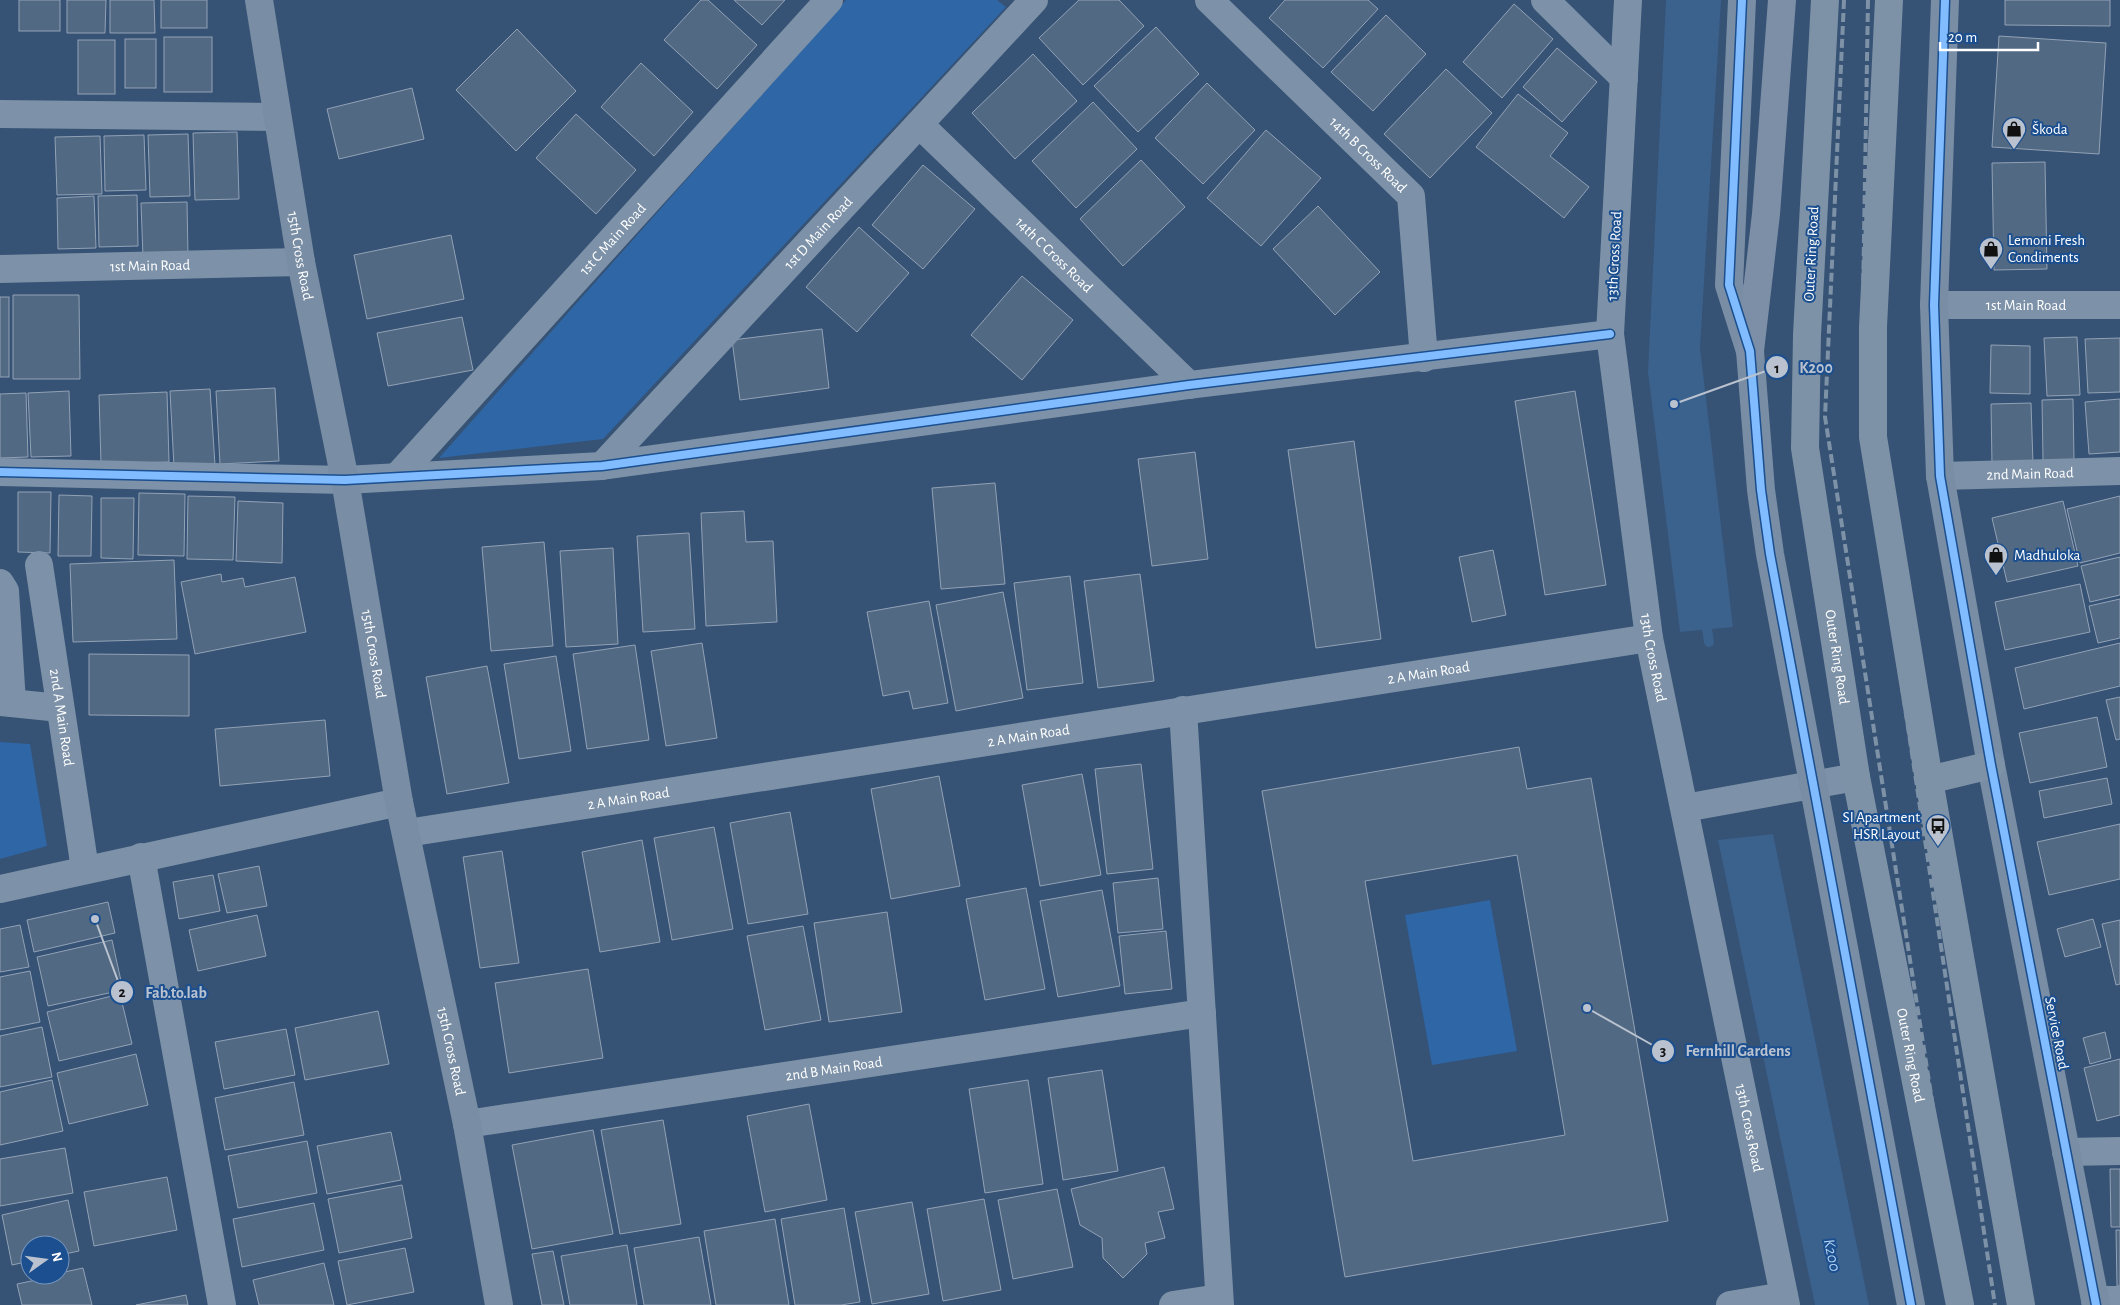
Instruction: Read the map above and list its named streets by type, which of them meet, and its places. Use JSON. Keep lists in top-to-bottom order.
{
  "streets": {
    "highway": ["Outer Ring Road"],
    "street": [
      "14th B Cross Road",
      "1st D Main Road",
      "1st C Main Road",
      "15th Cross Road",
      "14th C Cross Road",
      "13th Cross Road",
      "1st Main Road",
      "2nd Main Road",
      "2 A Main Road",
      "2nd A Main Road",
      "Service Road",
      "2nd B Main Road"
    ]
  },
  "crossings": [
    ["1st D Main Road", "14th C Cross Road"],
    ["15th Cross Road", "1st Main Road"],
    ["15th Cross Road", "2 A Main Road"],
    ["15th Cross Road", "2nd B Main Road"],
    ["13th Cross Road", "2 A Main Road"],
    ["1st Main Road", "Service Road"],
    ["2nd Main Road", "Service Road"]
  ],
  "water": ["K200"],
  "places": {
    "shop": ["Škoda", "Lemoni Fresh Condiments", "Madhuloka"],
    "other": ["K200", "Fab.to.lab", "Fernhill Gardens"],
    "bus stop": ["SI Apartment HSR Layout"]
  },
  "scale_bar": "20 m",
  "north": "right"
}
